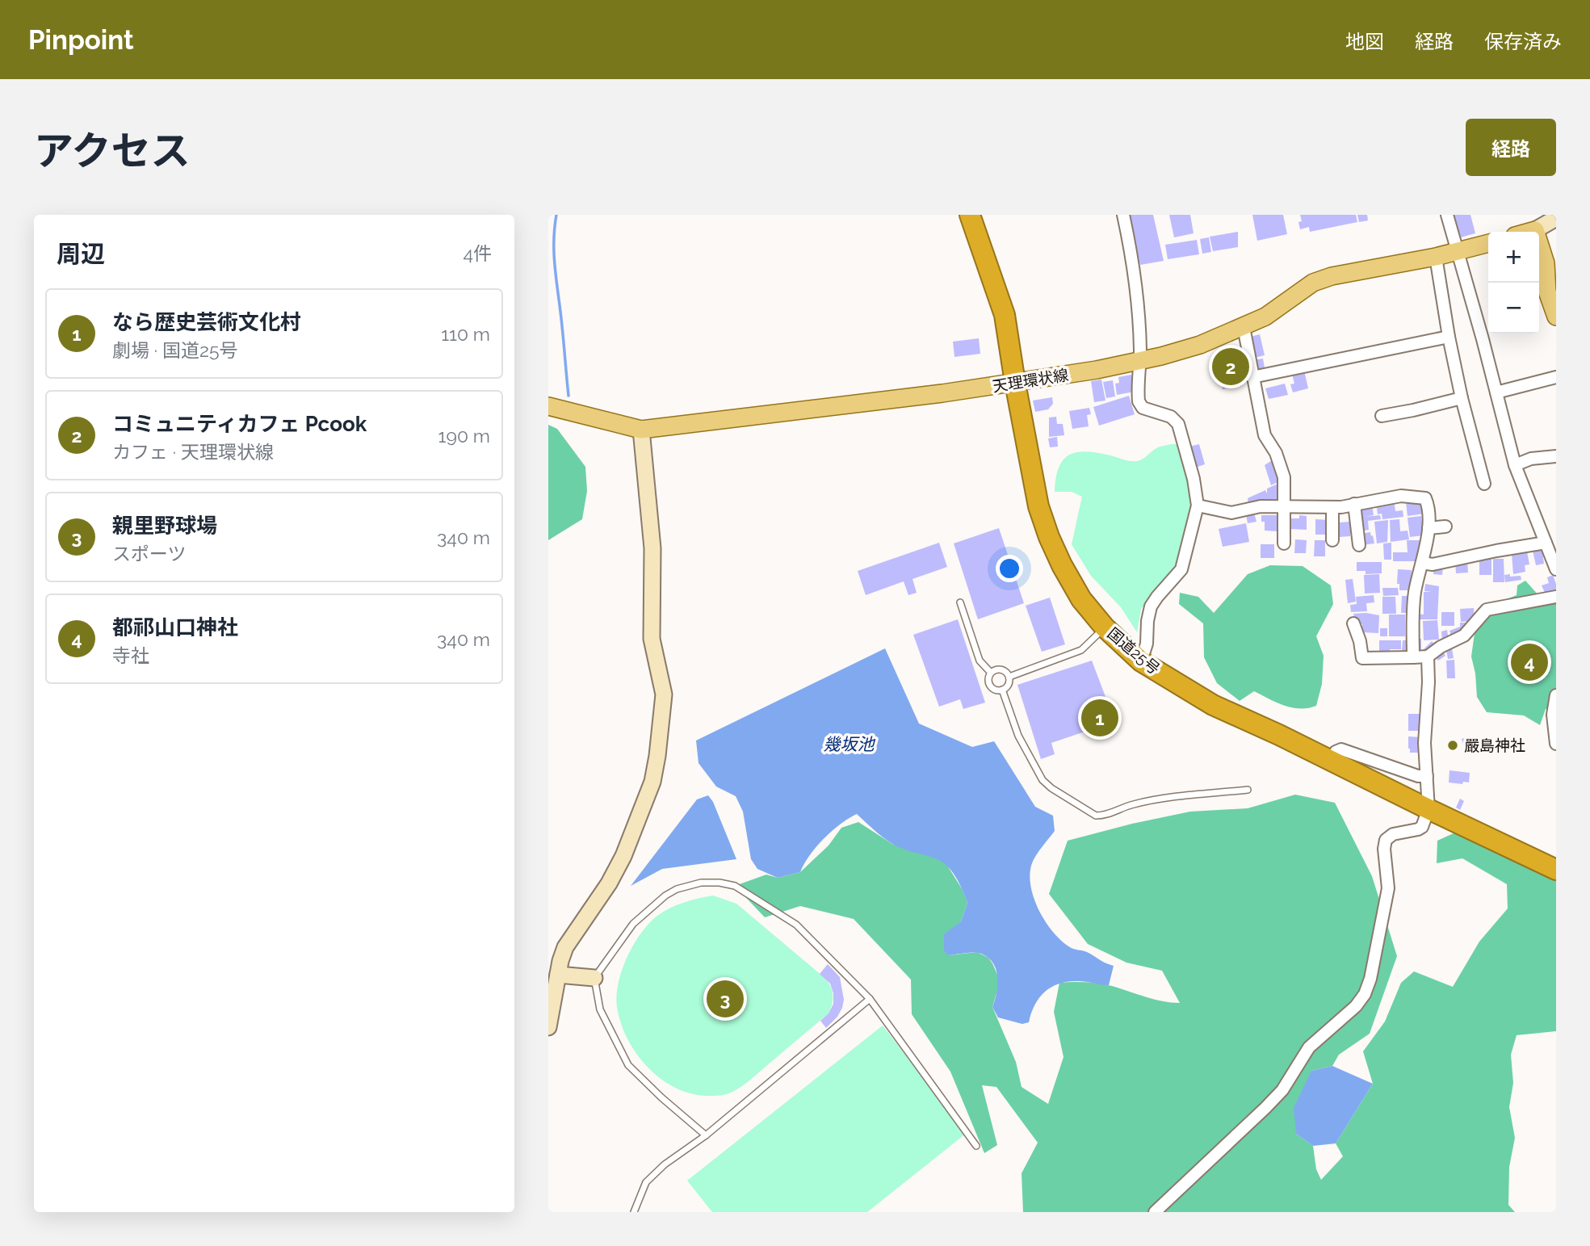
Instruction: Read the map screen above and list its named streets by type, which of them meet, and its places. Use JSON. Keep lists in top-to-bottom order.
{
  "streets": {
    "highway": ["国道25号"],
    "main road": ["天理環状線"]
  },
  "crossings": [
    ["天理環状線", "国道25号"]
  ],
  "water": ["幾坂池"],
  "places": ["嚴島神社"],
  "page": {
    "header": "Pinpoint",
    "nav": ["地図", "経路", "保存済み"],
    "title": "アクセス",
    "buttons": "経路",
    "heading": ["周辺", "4件"],
    "map_buttons": ["+", "−"],
    "list": [
      {
        "mark": "1",
        "name": "なら歴史芸術文化村",
        "note": "劇場 · 国道25号",
        "value": "110 m"
      },
      {
        "mark": "2",
        "name": "コミュニティカフェ Pcook",
        "note": "カフェ · 天理環状線",
        "value": "190 m"
      },
      {
        "mark": "3",
        "name": "親里野球場",
        "note": "スポーツ",
        "value": "340 m"
      },
      {
        "mark": "4",
        "name": "都祁山口神社",
        "note": "寺社",
        "value": "340 m"
      }
    ],
    "pins": [
      "2",
      "4",
      "1",
      "3"
    ]
  }
}
